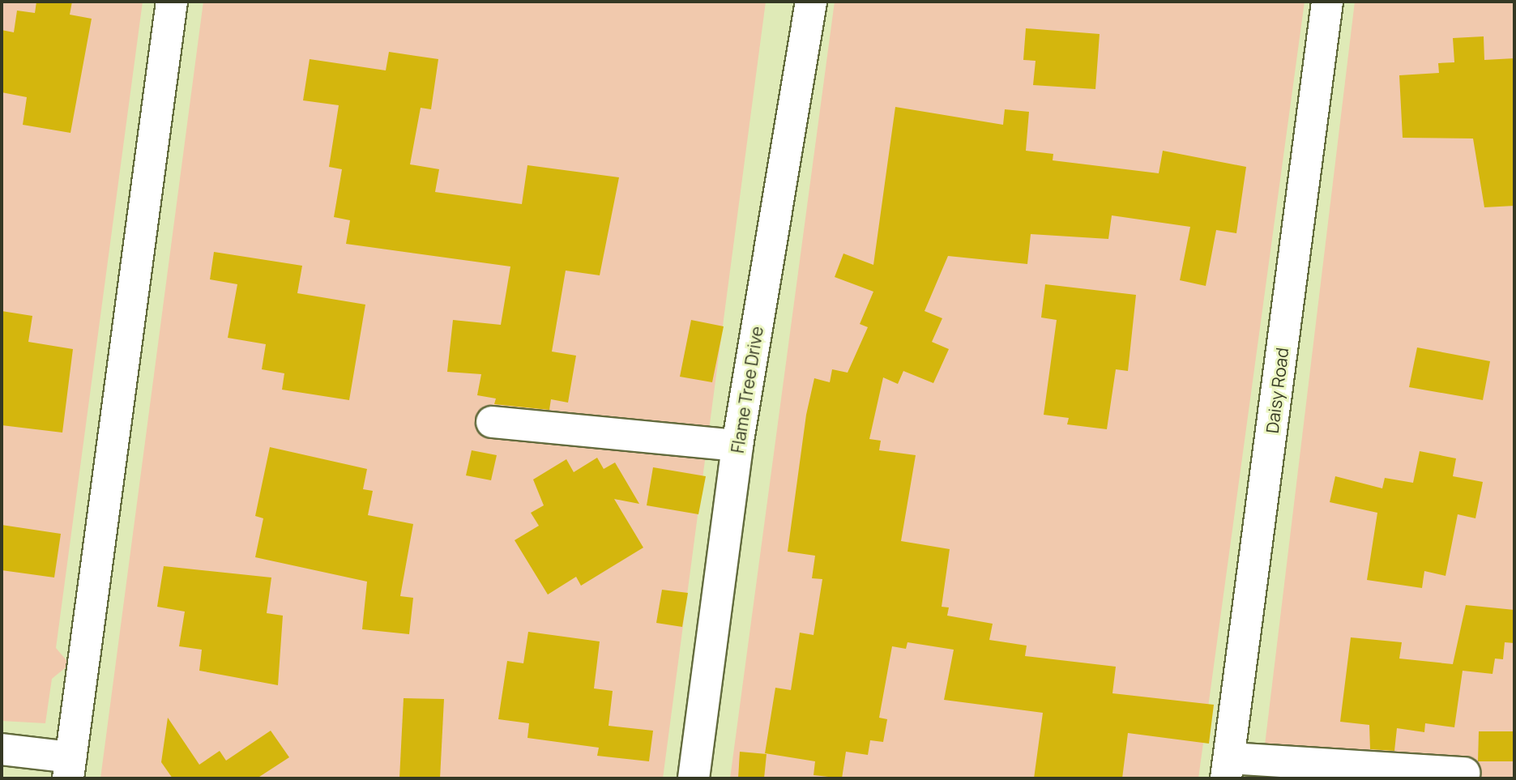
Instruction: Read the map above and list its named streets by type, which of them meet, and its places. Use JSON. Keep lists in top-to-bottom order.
{
  "streets": {
    "street": ["Flame Tree Drive", "Daisy Road"]
  }
}
